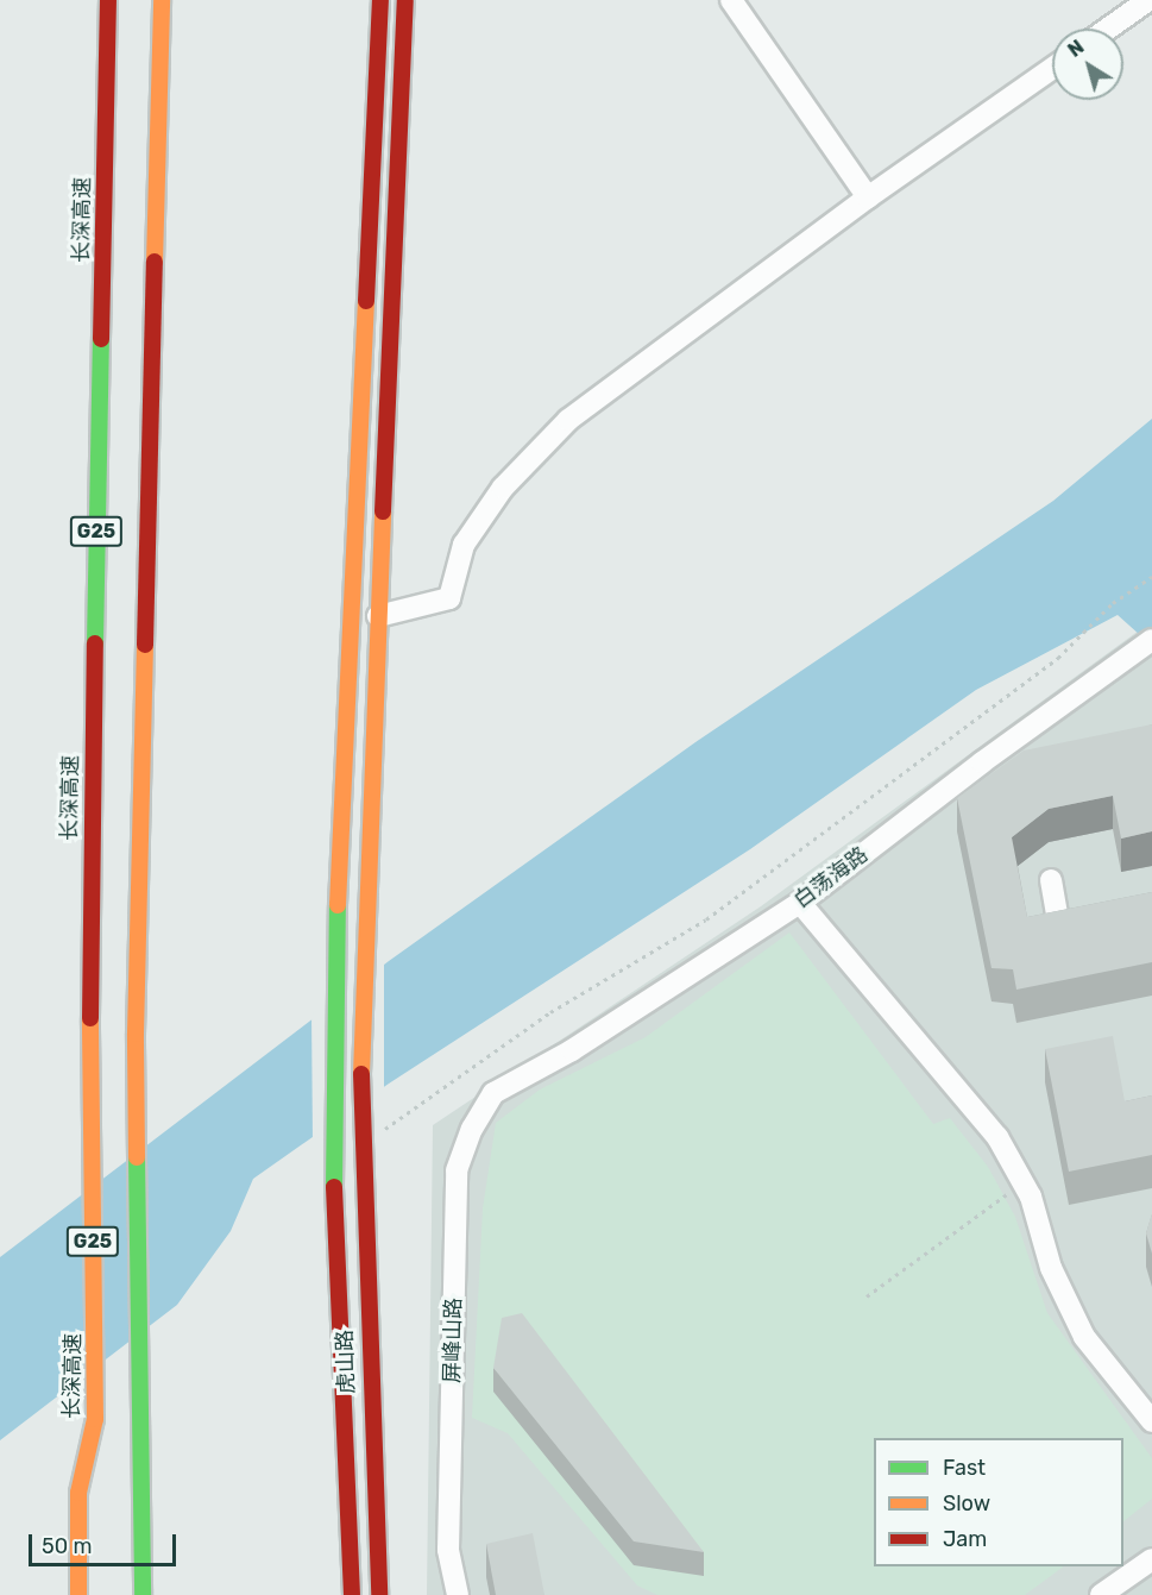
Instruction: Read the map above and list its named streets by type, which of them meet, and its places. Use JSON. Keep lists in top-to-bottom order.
{
  "streets": {
    "main road": ["长深高速", "G25", "虎山路"],
    "street": ["白荡海路", "屏峰山路"]
  },
  "crossings": [
    ["白荡海路", "屏峰山路"]
  ],
  "legend": ["Fast", "Slow", "Jam"],
  "scale_bar": "50 m",
  "north": "top left"
}
